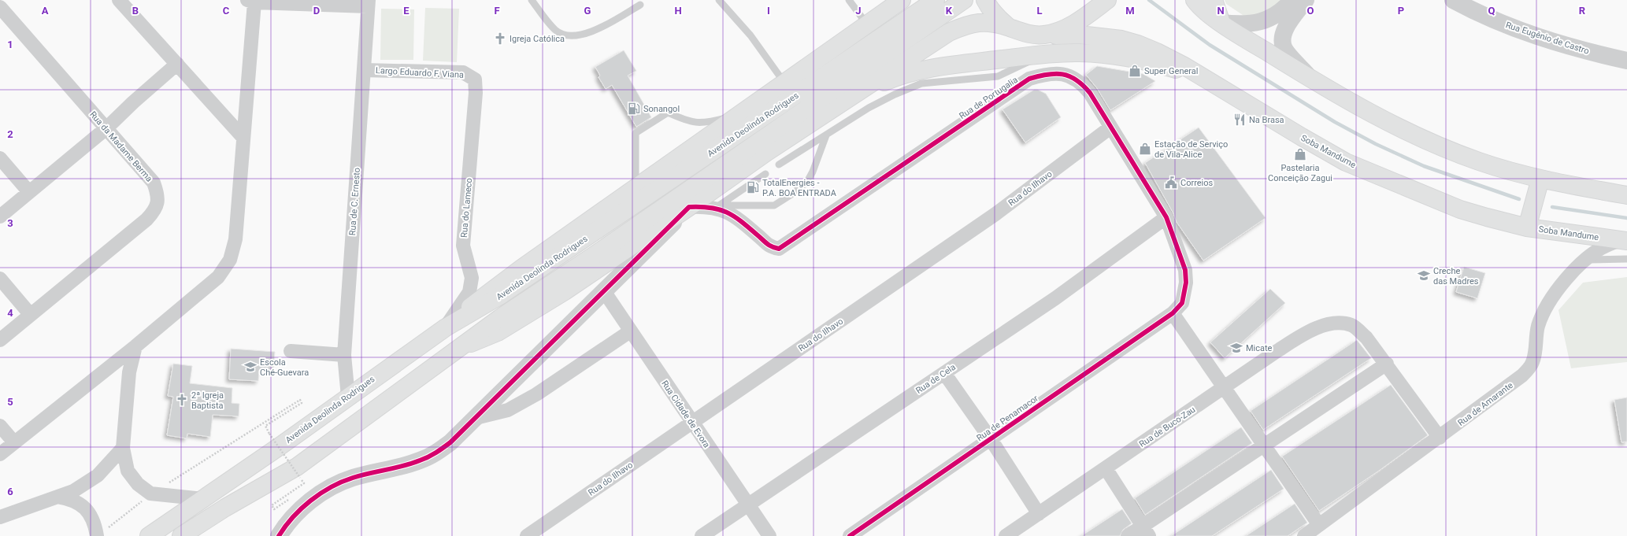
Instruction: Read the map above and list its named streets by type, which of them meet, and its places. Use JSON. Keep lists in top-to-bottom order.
{
  "streets": {
    "main road": ["Avenida Deolinda Rodrigues", "Soba Mandume"],
    "street": [
      "Rua Eugênio de Castro",
      "Largo Eduardo F. Viana",
      "Rua de Portugalia",
      "Rua da Madame Berma",
      "Rua do Ilhavo",
      "Rua de C. Ernesto",
      "Rua do Lameco",
      "Rua de Cela",
      "Rua de Amarante",
      "Rua Cidade de Evora",
      "Rua de Penamacor",
      "Rua de Buco-Zau"
    ]
  },
  "crossings": [
    ["Largo Eduardo F. Viana", "Rua de C. Ernesto"],
    ["Largo Eduardo F. Viana", "Rua do Lameco"],
    ["Rua de Portugalia", "Rua do Ilhavo"],
    ["Rua de Portugalia", "Rua de Cela"],
    ["Rua de Portugalia", "Rua de Penamacor"],
    ["Avenida Deolinda Rodrigues", "Soba Mandume"],
    ["Avenida Deolinda Rodrigues", "Rua de C. Ernesto"],
    ["Avenida Deolinda Rodrigues", "Rua do Lameco"],
    ["Soba Mandume", "Rua de Amarante"],
    ["Rua do Ilhavo", "Rua Cidade de Evora"],
    ["Rua de Cela", "Rua Cidade de Evora"]
  ],
  "places": {
    "church": ["Igreja Católica", "2ª Igreja Baptista"],
    "shop": ["Super General", "Estação de Serviço de Vila-Alice", "Pastelaria Conceição Zagui"],
    "fuel station": ["Sonangol", "TotalEnergies - P.A. BOA ENTRADA"],
    "restaurant": ["Na Brasa"],
    "public building": ["Correios"],
    "school or university": ["Creche das Madres", "Micate", "Escola Ché-Guevara"]
  },
  "grid": {
    "columns": [
      "A",
      "B",
      "C",
      "D",
      "E",
      "F",
      "G",
      "H",
      "I",
      "J",
      "K",
      "L",
      "M",
      "N",
      "O",
      "P",
      "Q",
      "R"
    ],
    "rows": [
      "1",
      "2",
      "3",
      "4",
      "5",
      "6"
    ]
  }
}
